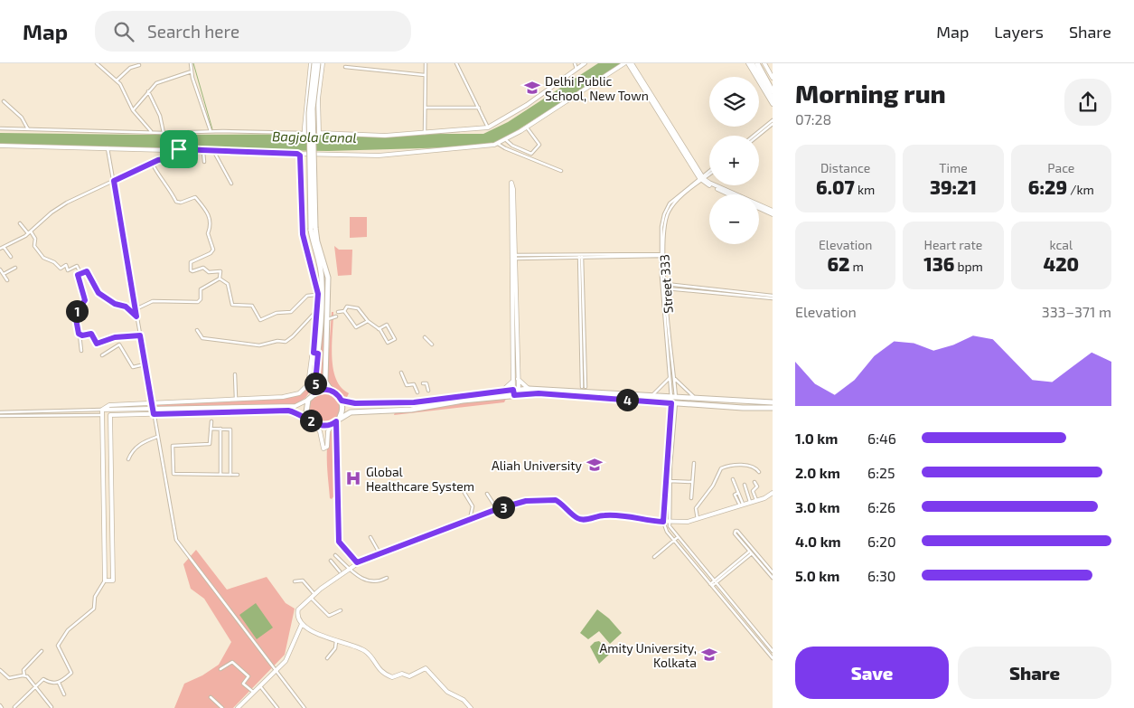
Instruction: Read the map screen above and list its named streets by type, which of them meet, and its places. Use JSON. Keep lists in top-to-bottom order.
{
  "streets": {
    "street": ["Street 333"]
  },
  "water": ["Bagjola Canal"],
  "places": {
    "school or university": ["Delhi Public School, New Town", "Aliah University", "Amity University, Kolkata"],
    "hospital": ["Global Healthcare System"]
  },
  "page": {
    "header": "Map",
    "search": "Search here",
    "nav": ["Map", "Layers", "Share"],
    "heading": ["Morning run", "07:28"],
    "map_buttons": ["+", "−"],
    "stats": [
      ["Distance", "6.07 km"],
      ["Time", "39:21"],
      ["Pace", "6:29 /km"],
      ["Elevation", "62 m"],
      ["Heart rate", "136 bpm"],
      ["kcal", "420"]
    ],
    "chart": ["Elevation", "333–371 m"],
    "pins": [
      "1",
      "5",
      "4",
      "2",
      "3"
    ],
    "list": [
      {
        "name": "1.0 km",
        "note": "6:46"
      },
      {
        "name": "2.0 km",
        "note": "6:25"
      },
      {
        "name": "3.0 km",
        "note": "6:26"
      },
      {
        "name": "4.0 km",
        "note": "6:20"
      },
      {
        "name": "5.0 km",
        "note": "6:30"
      }
    ],
    "buttons": ["Save", "Share"]
  }
}
